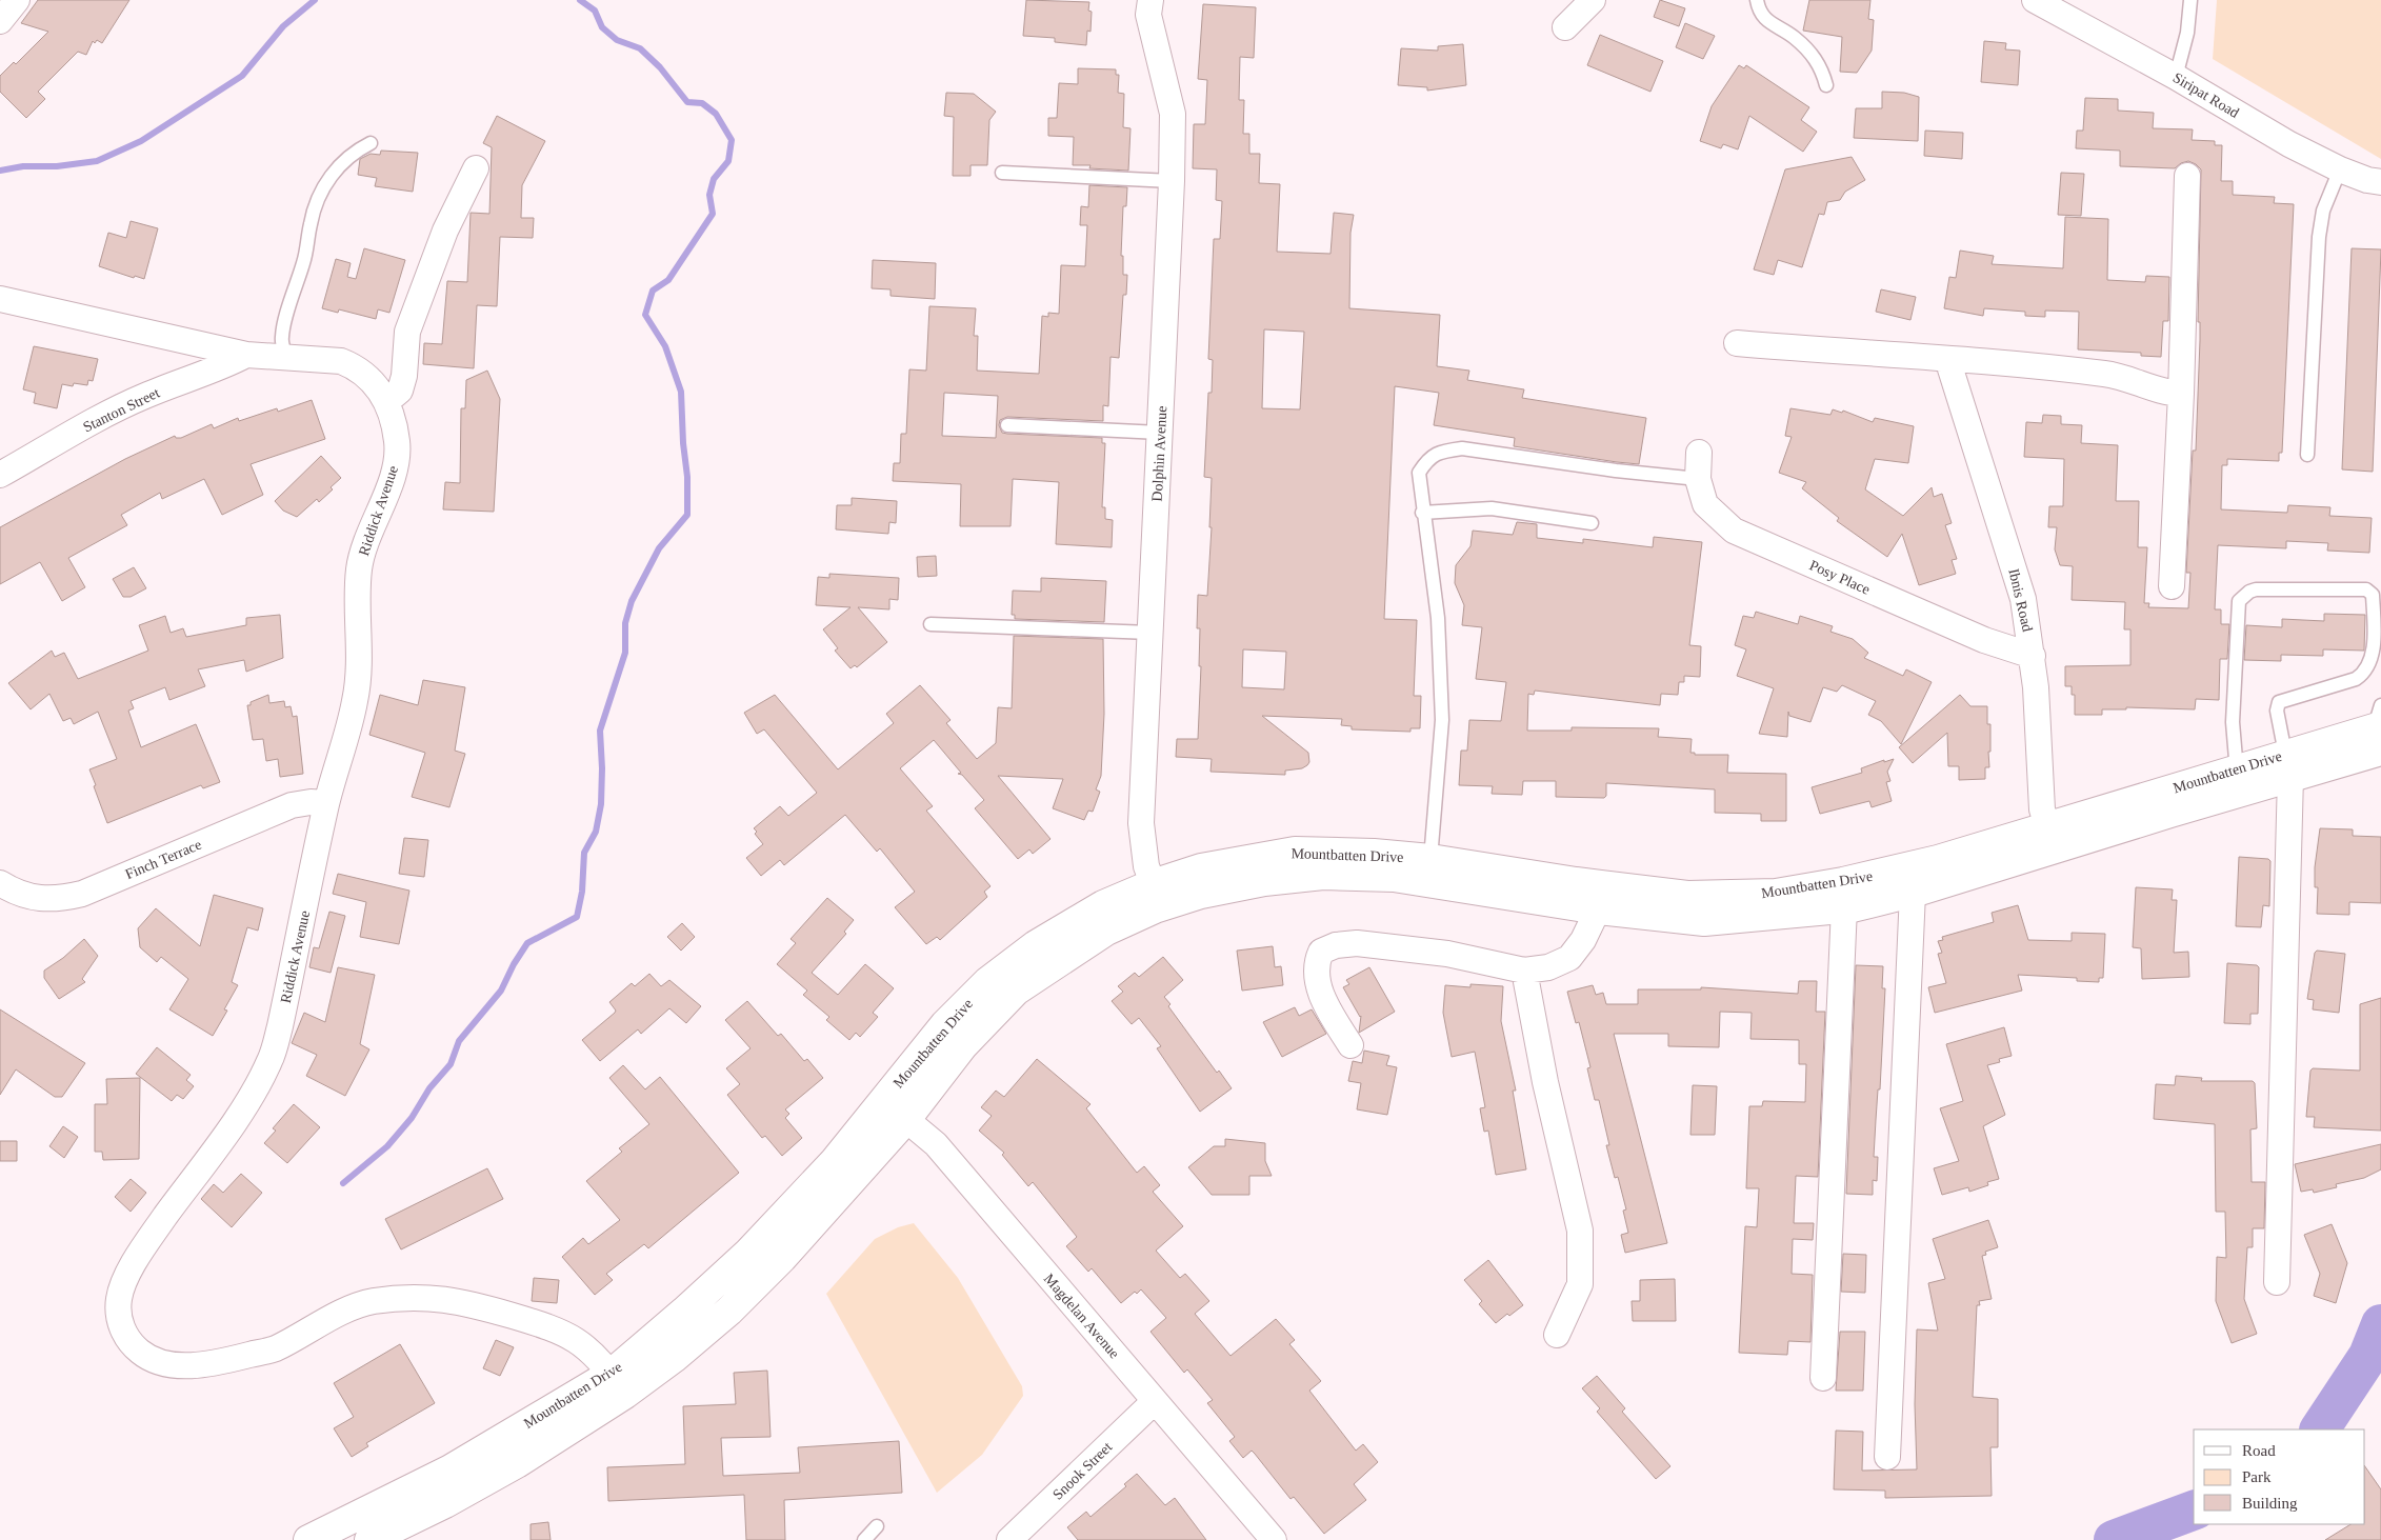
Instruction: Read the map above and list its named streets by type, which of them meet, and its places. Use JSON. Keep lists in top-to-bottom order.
{
  "streets": {
    "main road": ["Mountbatten Drive"],
    "street": [
      "Siripat Road",
      "Stanton Street",
      "Dolphin Avenue",
      "Riddick Avenue",
      "Posy Place",
      "Ibnis Road",
      "Finch Terrace",
      "Magdelan Avenue",
      "Snook Street"
    ]
  },
  "crossings": [
    ["Stanton Street", "Riddick Avenue"],
    ["Dolphin Avenue", "Mountbatten Drive"],
    ["Riddick Avenue", "Mountbatten Drive"],
    ["Riddick Avenue", "Finch Terrace"],
    ["Posy Place", "Ibnis Road"],
    ["Ibnis Road", "Mountbatten Drive"],
    ["Mountbatten Drive", "Magdelan Avenue"],
    ["Magdelan Avenue", "Snook Street"]
  ],
  "legend": ["Road", "Park", "Building"]
}
